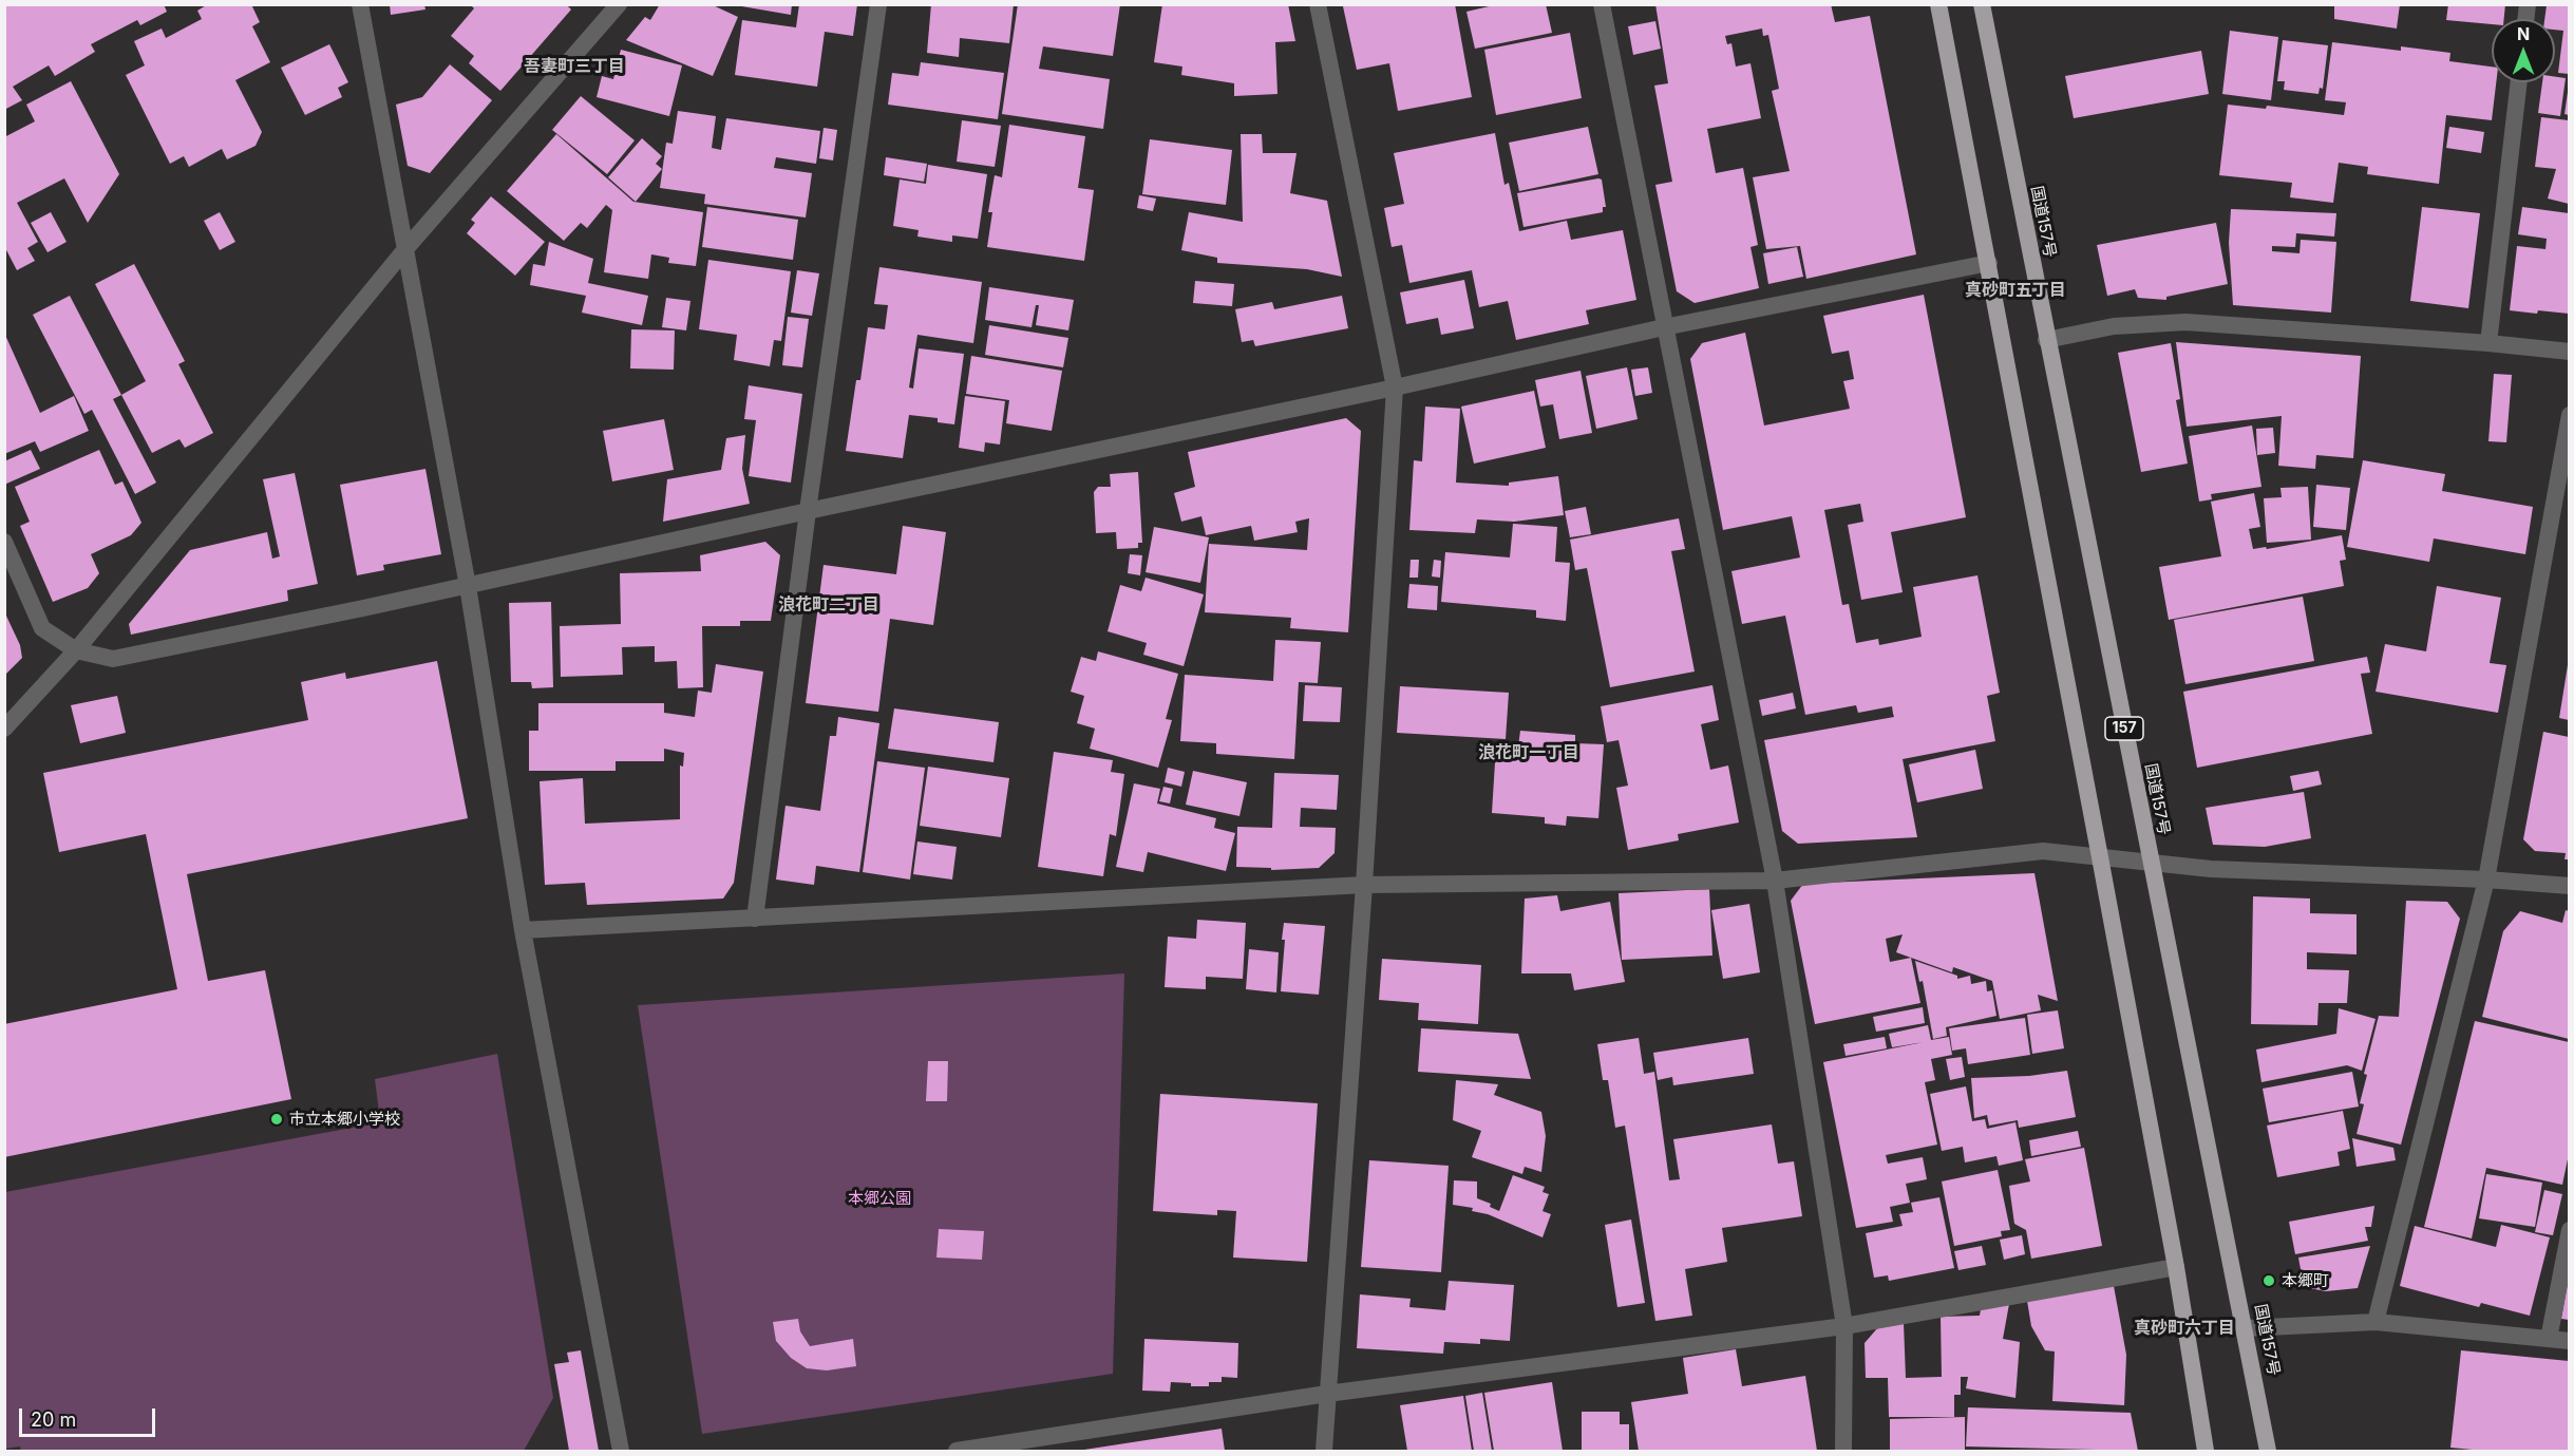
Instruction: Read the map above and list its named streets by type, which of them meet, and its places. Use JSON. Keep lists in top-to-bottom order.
{
  "streets": {
    "highway": ["国道157号", "157"]
  },
  "districts": [
    "吾妻町三丁目",
    "真砂町五丁目",
    "浪花町二丁目",
    "浪花町一丁目",
    "真砂町六丁目"
  ],
  "parks": ["本郷公園"],
  "places": ["市立本郷小学校", "本郷町"],
  "scale_bar": "20 m",
  "north": "top"
}
